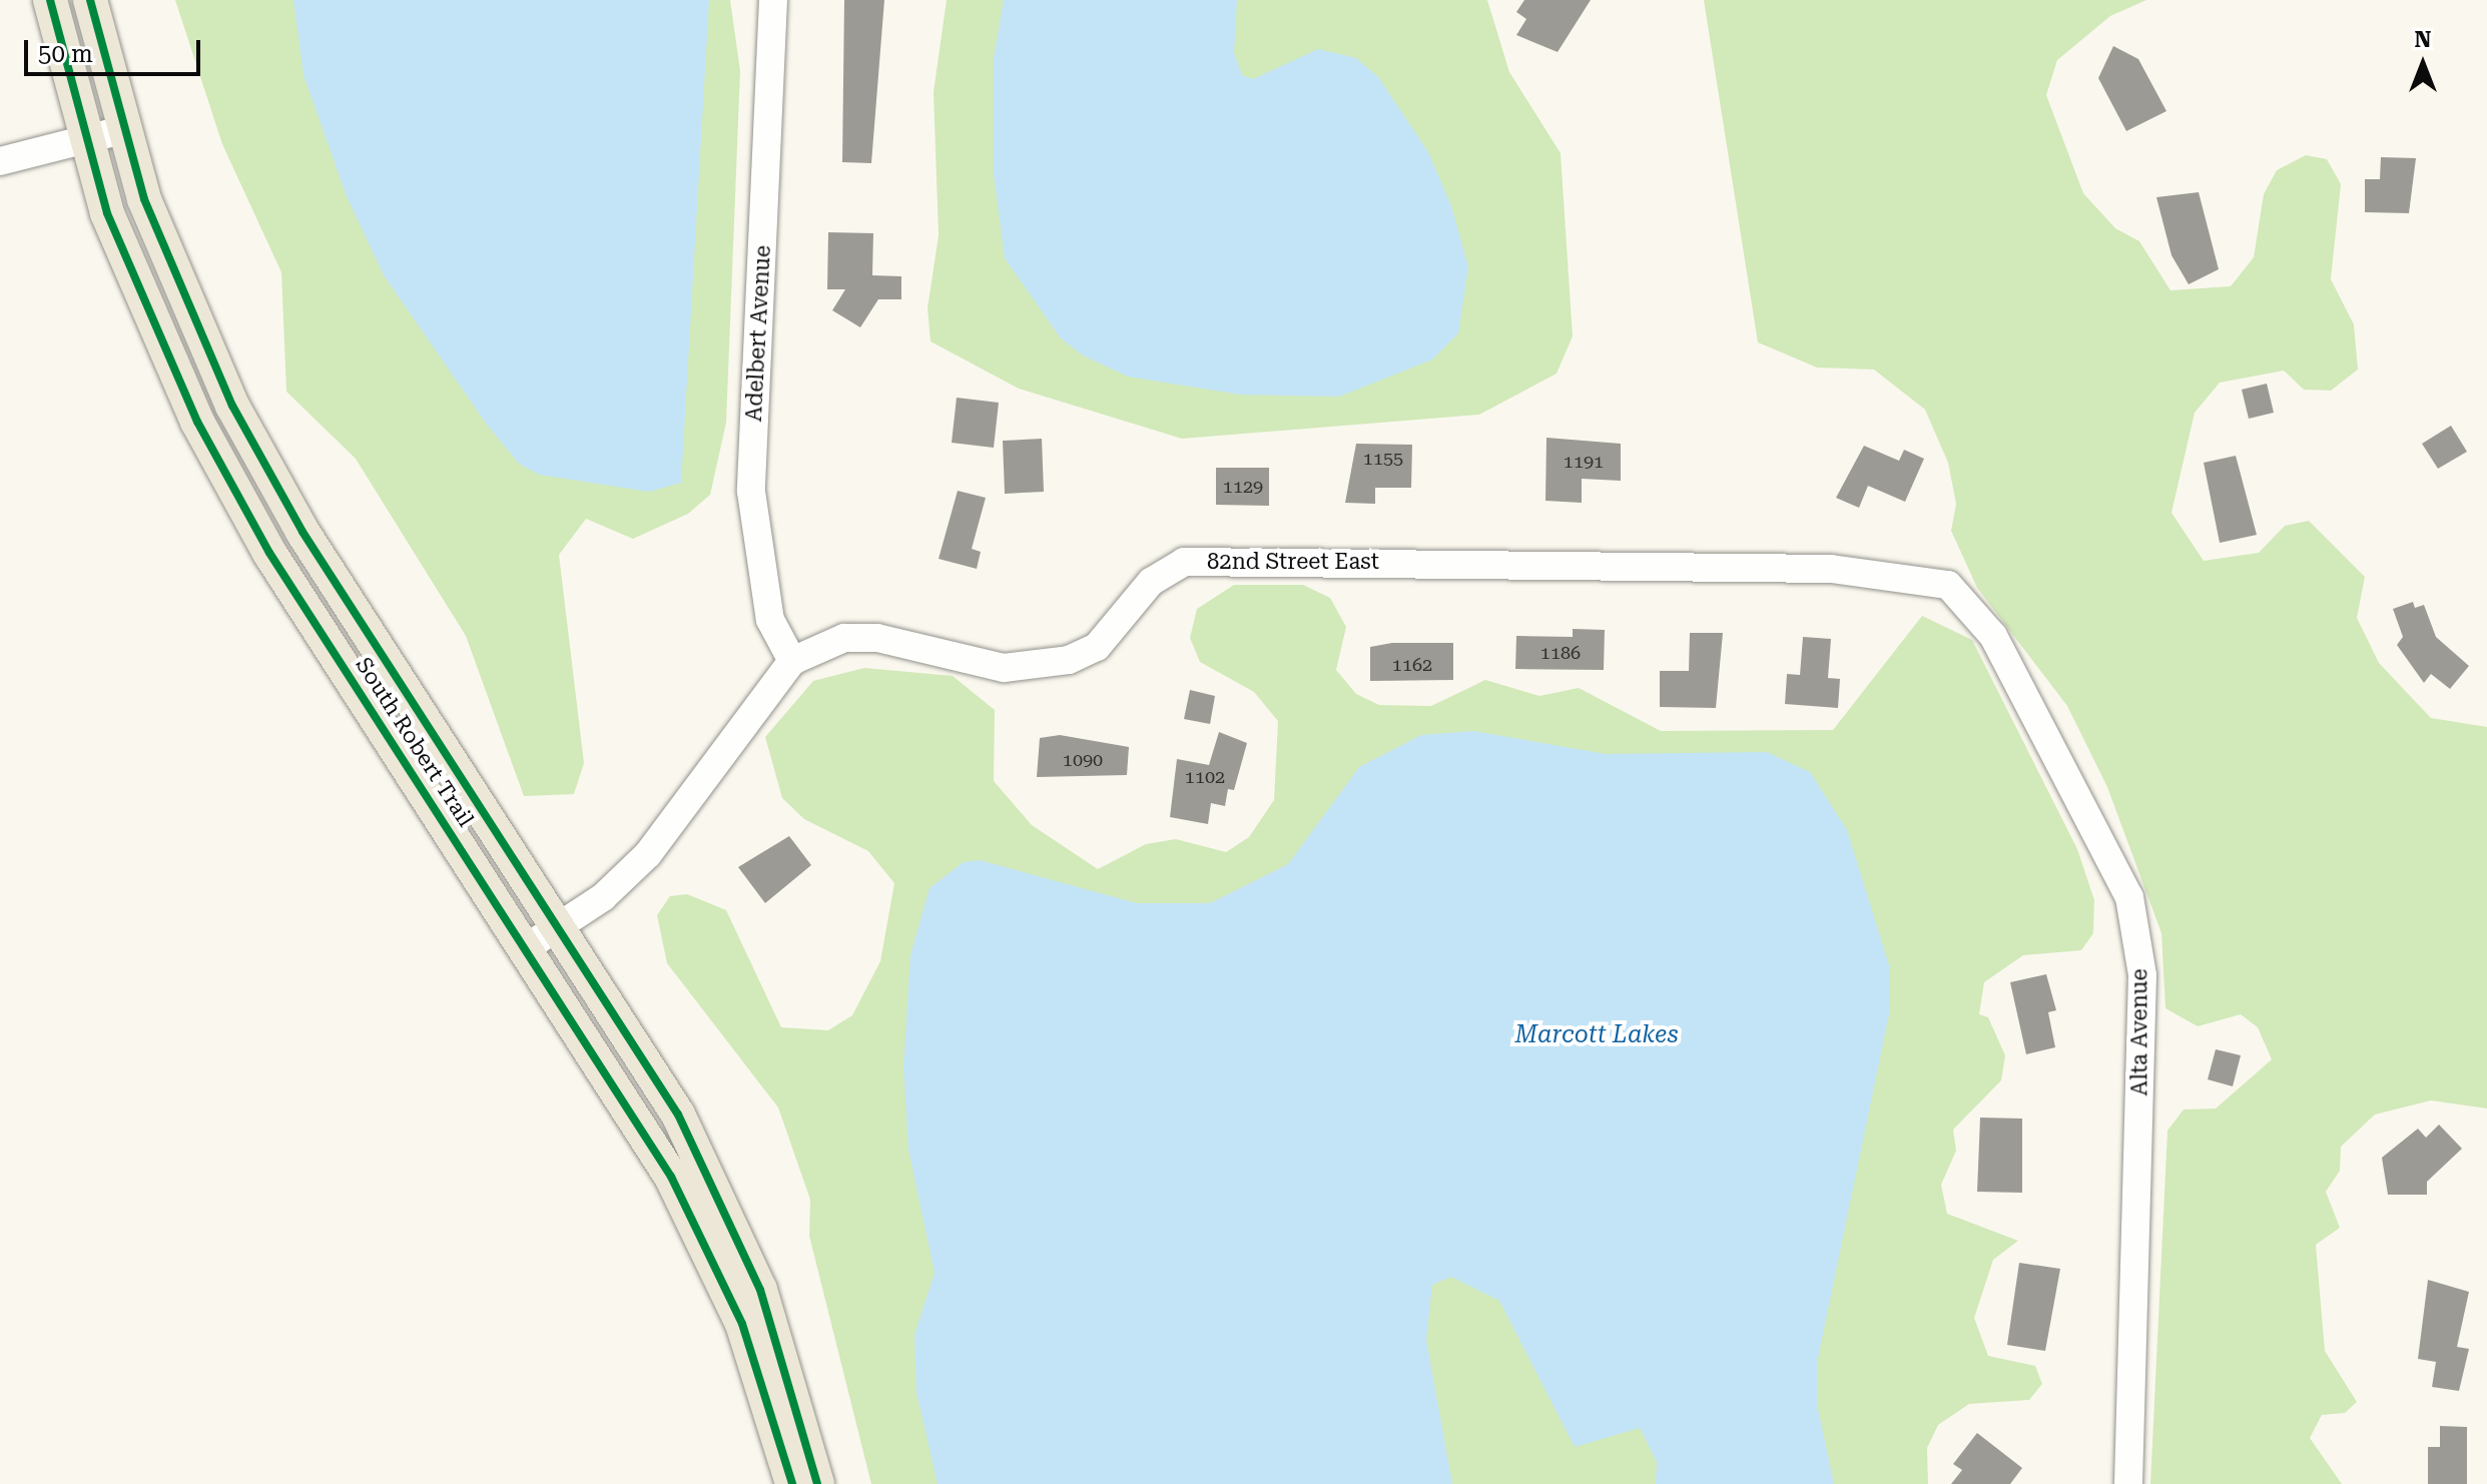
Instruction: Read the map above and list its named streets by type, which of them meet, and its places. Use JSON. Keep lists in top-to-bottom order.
{
  "streets": {
    "main road": ["South Robert Trail"],
    "street": ["Adelbert Avenue", "82nd Street East", "Alta Avenue"]
  },
  "crossings": [
    ["Adelbert Avenue", "82nd Street East"],
    ["82nd Street East", "South Robert Trail"],
    ["82nd Street East", "Alta Avenue"]
  ],
  "water": ["Marcott Lakes"],
  "house_numbers": [
    "1155",
    "1191",
    "1129",
    "1186",
    "1162",
    "1090",
    "1102"
  ],
  "scale_bar": "50 m",
  "north": "top"
}
